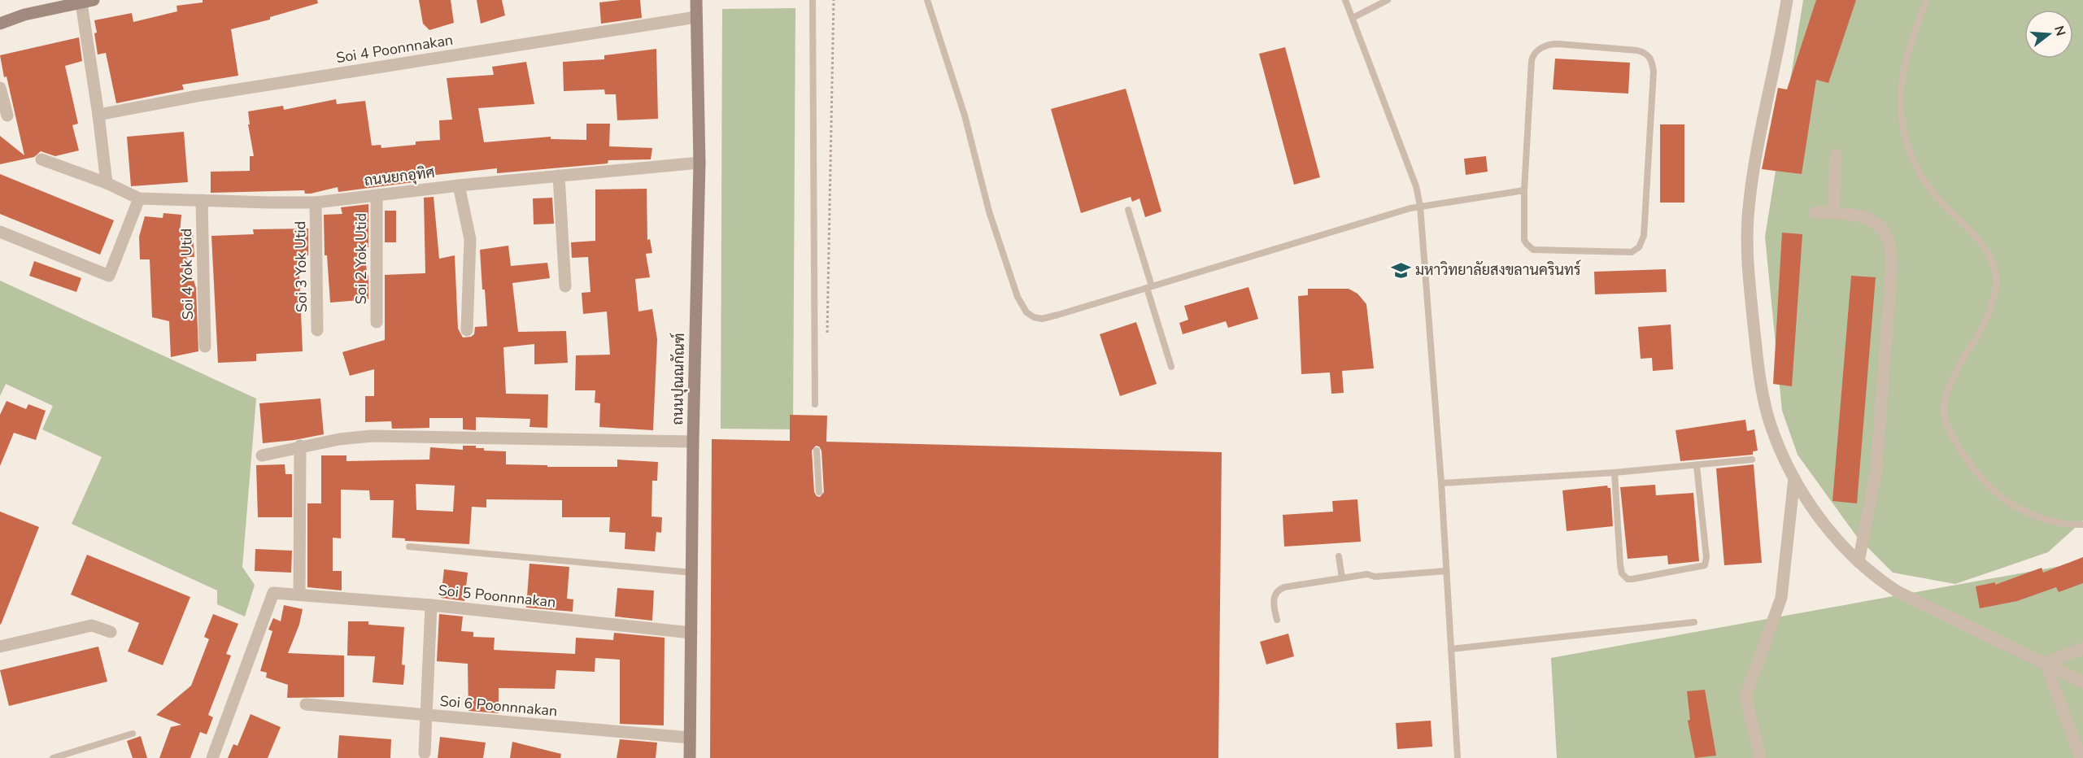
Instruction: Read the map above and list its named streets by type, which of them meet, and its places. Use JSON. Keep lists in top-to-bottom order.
{
  "streets": {
    "street": [
      "Soi 4 Poonnnakan",
      "ถนนยกอุทิศ",
      "Soi 2 Yok Utid",
      "Soi 3 Yok Utid",
      "Soi 4 Yok Utid",
      "ถนนปุณณกัณฑ์",
      "Soi 5 Poonnnakan",
      "Soi 6 Poonnnakan"
    ]
  },
  "crossings": [
    ["Soi 4 Poonnnakan", "ถนนปุณณกัณฑ์"],
    ["ถนนยกอุทิศ", "Soi 2 Yok Utid"],
    ["ถนนยกอุทิศ", "Soi 3 Yok Utid"],
    ["ถนนยกอุทิศ", "Soi 4 Yok Utid"],
    ["ถนนยกอุทิศ", "ถนนปุณณกัณฑ์"],
    ["ถนนปุณณกัณฑ์", "Soi 5 Poonnnakan"],
    ["ถนนปุณณกัณฑ์", "Soi 6 Poonnnakan"]
  ],
  "places": {
    "school or university": ["มหาวิทยาลัยสงขลานครินทร์"]
  },
  "north": "right"
}
